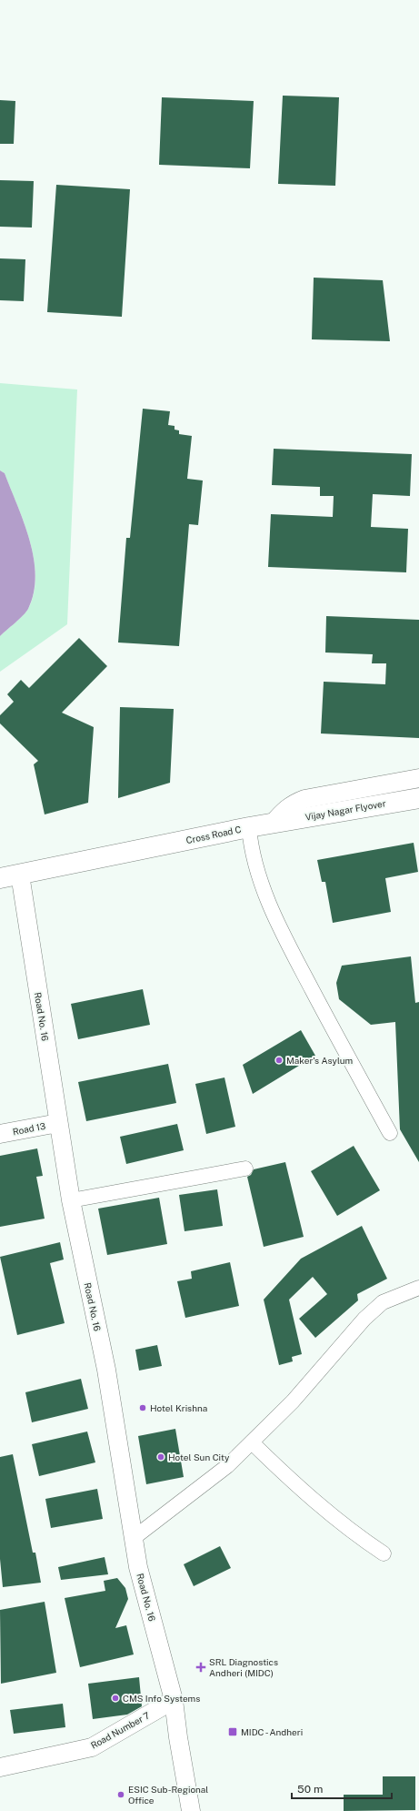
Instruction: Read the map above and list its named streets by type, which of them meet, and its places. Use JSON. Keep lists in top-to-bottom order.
{
  "streets": {
    "main road": ["Vijay Nagar Flyover", "Cross Road C"],
    "street": ["Road No. 16", "Road 13", "Road Number 7"]
  },
  "crossings": [
    ["Vijay Nagar Flyover", "Cross Road C"],
    ["Cross Road C", "Road No. 16"],
    ["Road No. 16", "Road 13"],
    ["Road No. 16", "Road Number 7"]
  ],
  "places": {
    "other": [
      "Maker's Asylum",
      "Hotel Krishna",
      "Hotel Sun City",
      "CMS Info Systems",
      "ESIC Sub-Regional Office"
    ],
    "health": ["SRL Diagnostics Andheri (MIDC)"],
    "transit": ["MIDC - Andheri"]
  },
  "scale_bar": "50 m"
}
